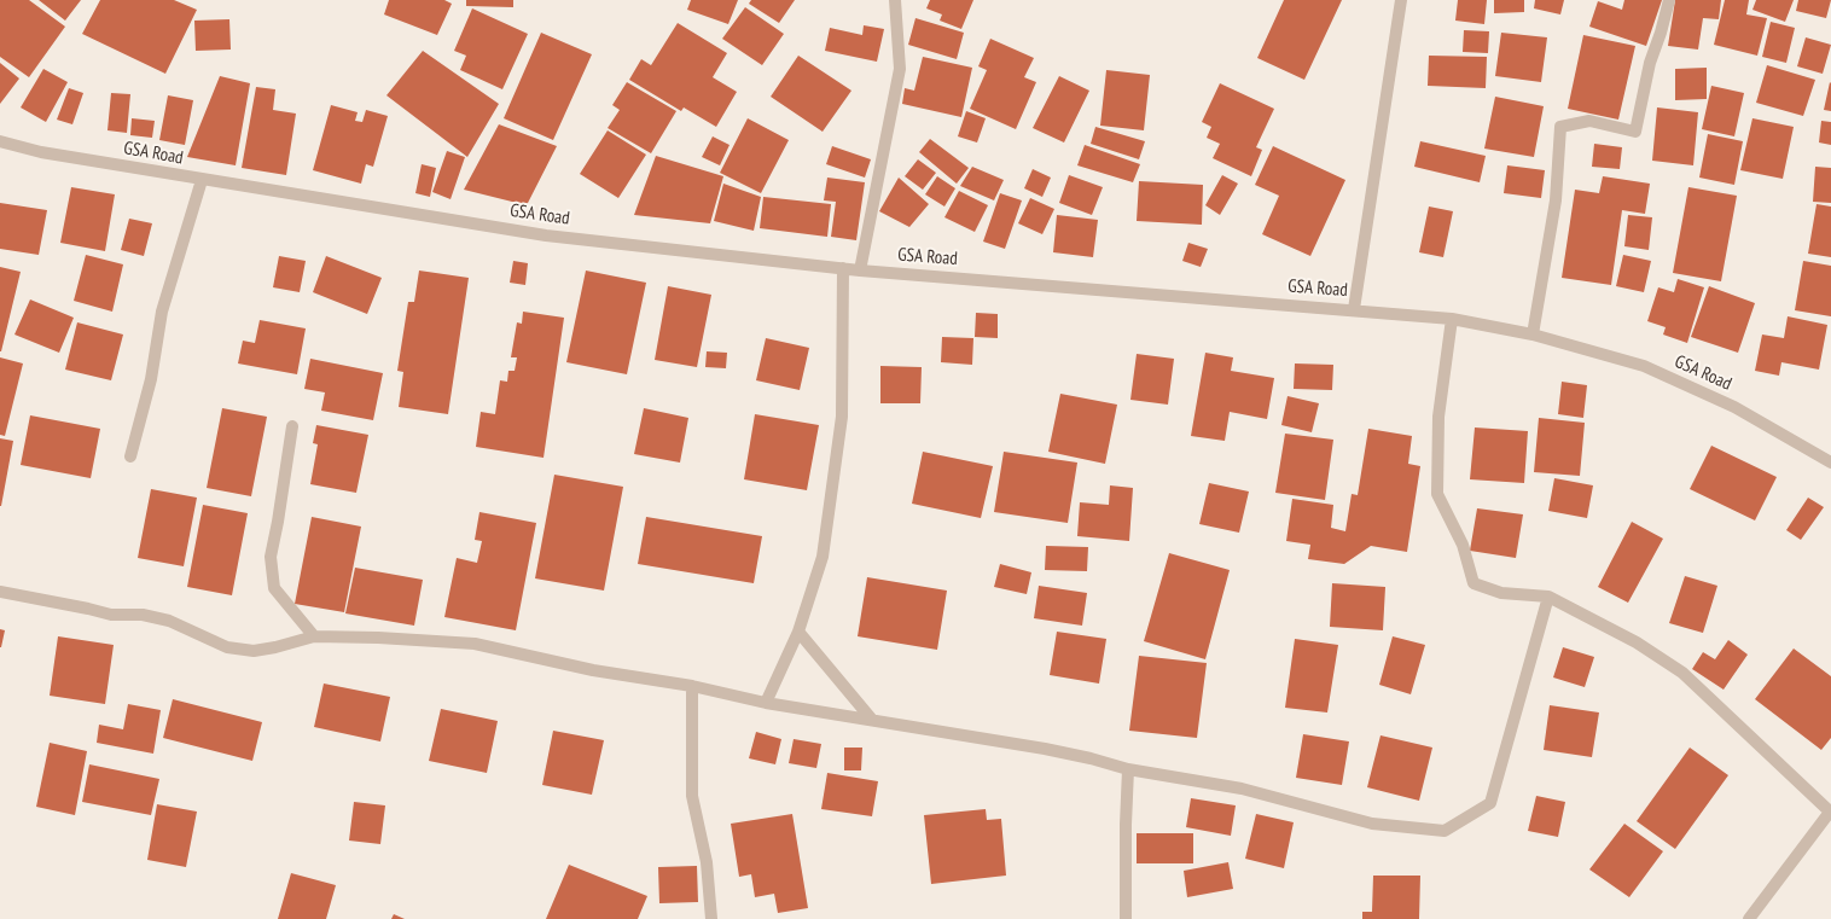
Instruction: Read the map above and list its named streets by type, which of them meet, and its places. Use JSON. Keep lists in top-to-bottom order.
{
  "streets": {
    "street": ["GSA Road"]
  }
}
